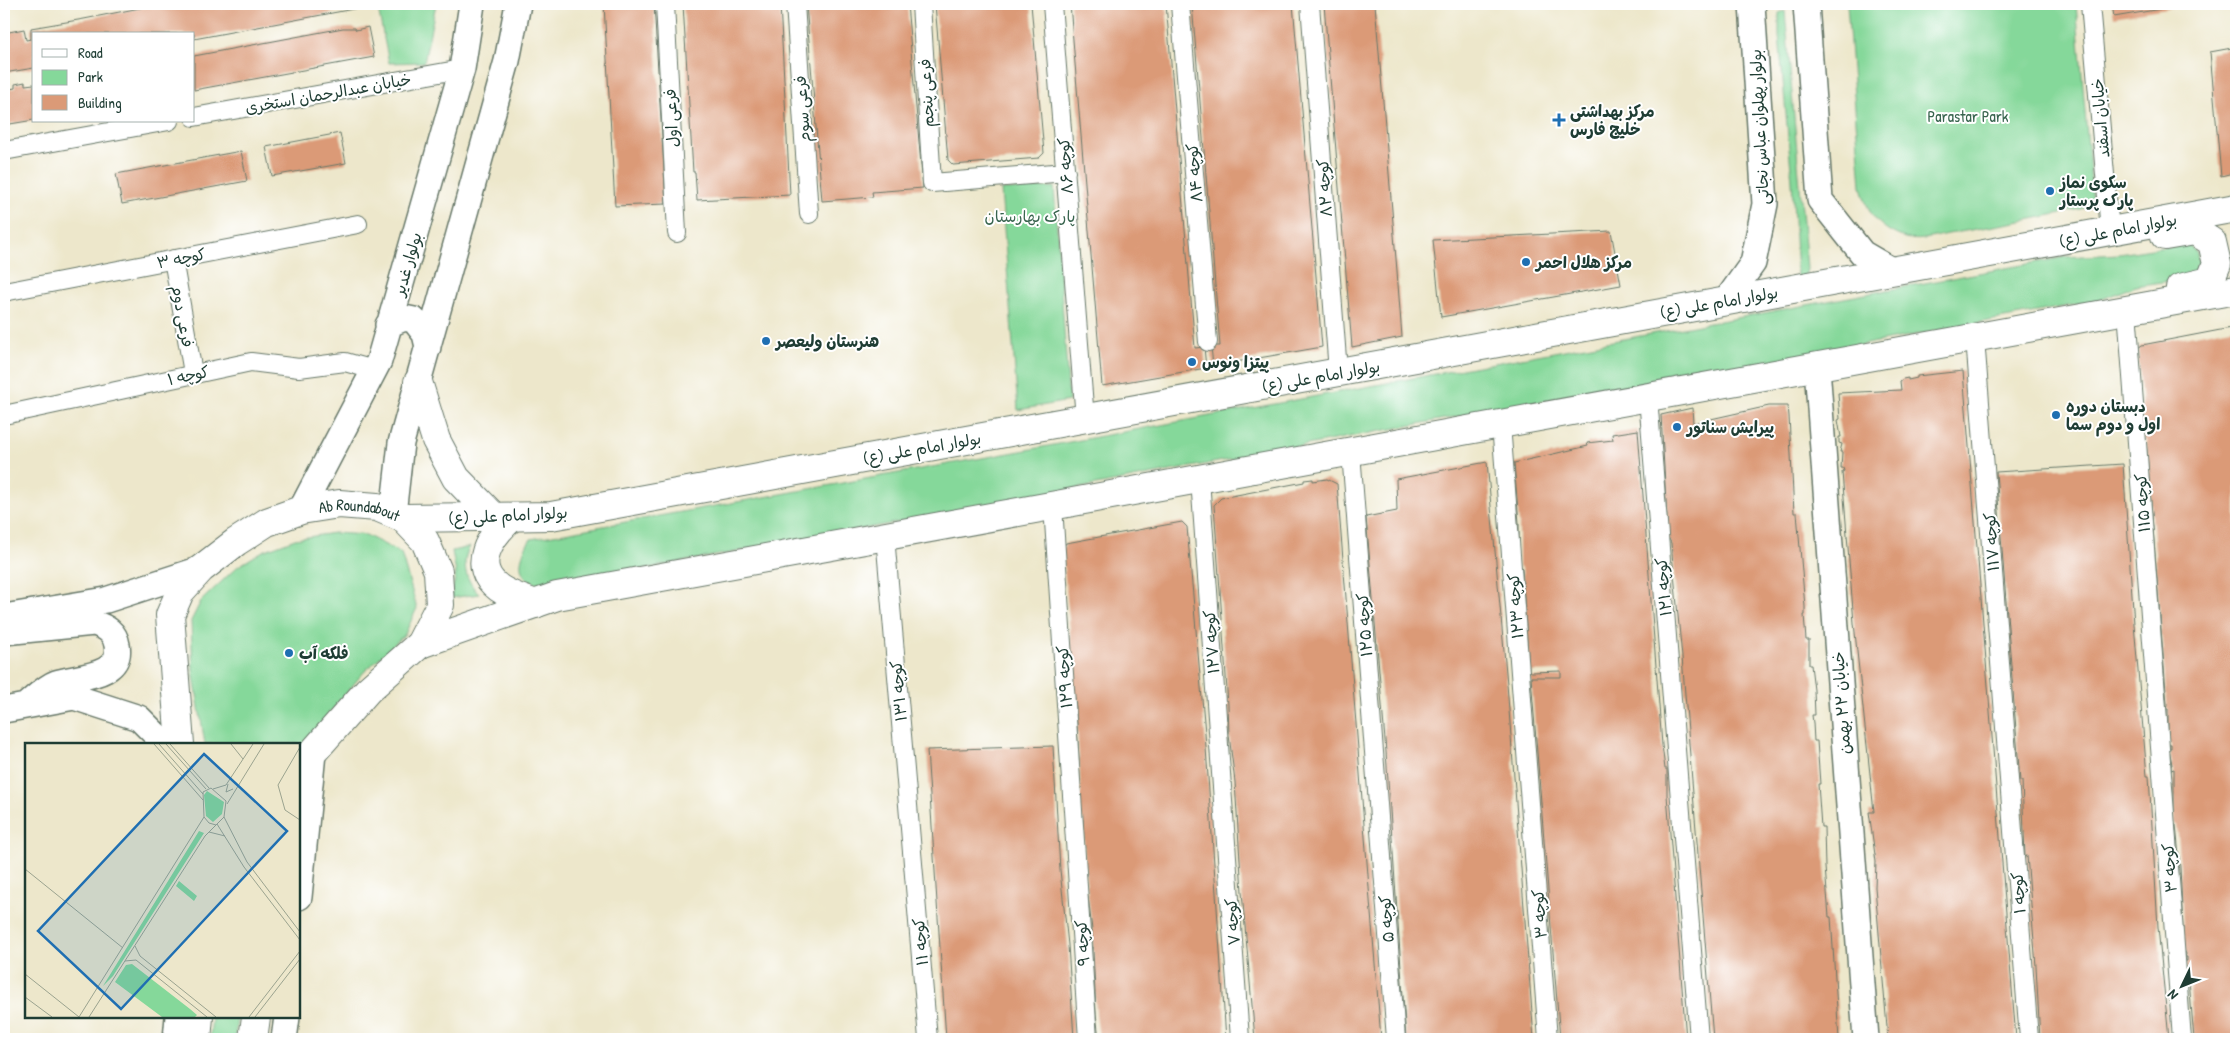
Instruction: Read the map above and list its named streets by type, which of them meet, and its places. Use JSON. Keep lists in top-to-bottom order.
{
  "streets": {
    "main road": ["بولوار امام علی (ع)", "Ab Roundabout"],
    "street": [
      "خیابان عبدالرحمان استخری",
      "فرعی پنجم",
      "فرعی سوم",
      "فرعی اول",
      "خیابان اسفند",
      "بولوار پهلوان عباس نجاتی",
      "کوچه ۸۶",
      "کوچه ۸۴",
      "کوچه ۸۲",
      "کوچه ۳",
      "بولوار غدیر",
      "فرعی دوم",
      "کوچه ۱",
      "کوچه ۱۱۵",
      "کوچه ۱۱۷",
      "کوچه ۱۲۱",
      "کوچه ۱۲۳",
      "کوچه ۱۲۵",
      "کوچه ۱۲۷",
      "کوچه ۱۲۹",
      "کوچه ۱۳۱",
      "خیابان ۲۲ بهمن",
      "کوچه ۵",
      "کوچه ۷",
      "کوچه ۱۱",
      "کوچه ۹"
    ]
  },
  "crossings": [
    ["خیابان عبدالرحمان استخری", "بولوار غدیر"],
    ["فرعی پنجم", "کوچه ۸۶"],
    ["خیابان اسفند", "بولوار امام علی (ع)"],
    ["بولوار پهلوان عباس نجاتی", "بولوار امام علی (ع)"],
    ["کوچه ۸۶", "بولوار امام علی (ع)"],
    ["کوچه ۸۲", "بولوار امام علی (ع)"],
    ["بولوار امام علی (ع)", "Ab Roundabout"],
    ["کوچه ۳", "فرعی دوم"],
    ["کوچه ۳", "کوچه ۱۱۵"],
    ["کوچه ۳", "کوچه ۱۲۳"],
    ["بولوار غدیر", "کوچه ۱"],
    ["بولوار غدیر", "Ab Roundabout"],
    ["فرعی دوم", "کوچه ۱"],
    ["کوچه ۱", "کوچه ۱۱۷"],
    ["کوچه ۱۲۵", "کوچه ۵"],
    ["کوچه ۱۲۷", "کوچه ۷"],
    ["کوچه ۱۲۹", "کوچه ۹"],
    ["کوچه ۱۳۱", "کوچه ۱۱"]
  ],
  "parks": ["Parastar Park", "پارک بهارستان"],
  "places": {
    "health": ["مرکز بهداشتی خلیج فارس"],
    "other": [
      "سکوی نماز پارک پرستار",
      "مرکز هلال احمر",
      "هنرستان ولیعصر",
      "پیتزا ونوس",
      "دبستان دوره اول و دوم سما",
      "پیرایش سناتور",
      "فلکه آب"
    ]
  },
  "legend": ["Road", "Park", "Building"],
  "north": "bottom left"
}
